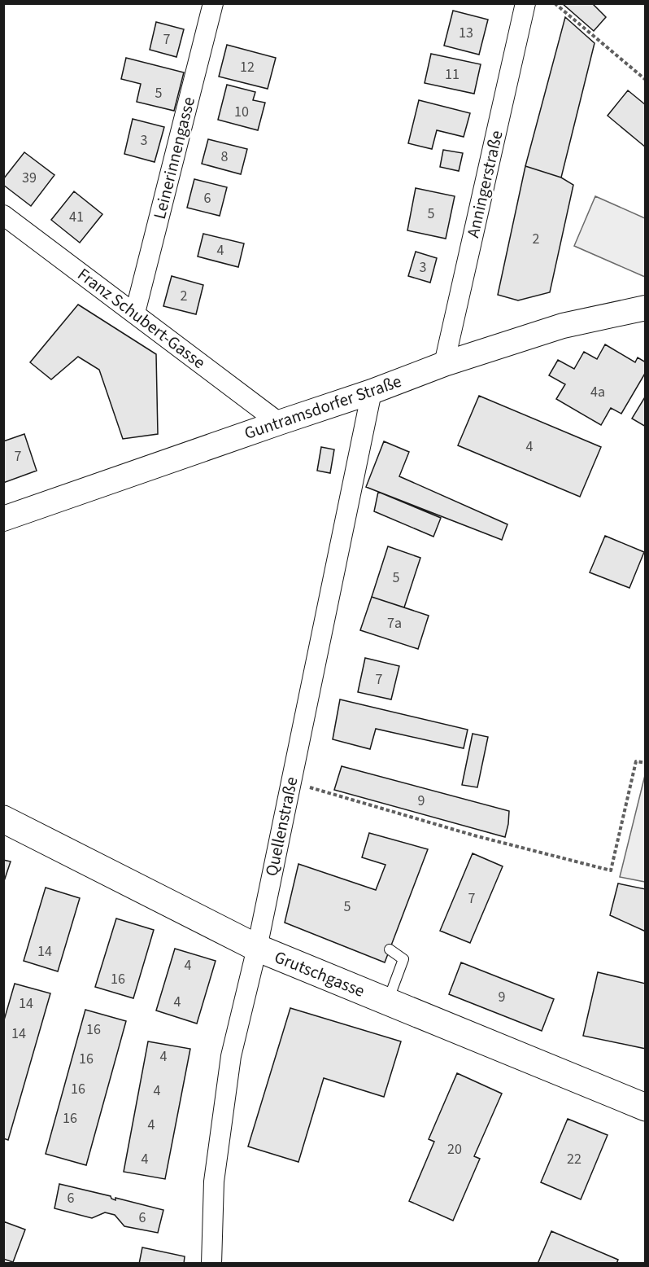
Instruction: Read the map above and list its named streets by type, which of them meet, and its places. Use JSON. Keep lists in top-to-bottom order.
{
  "streets": {
    "main road": ["Grutschgasse"],
    "street": [
      "Leinerinnengasse",
      "Anningerstraße",
      "Franz Schubert-Gasse",
      "Guntramsdorfer Straße",
      "Quellenstraße"
    ]
  },
  "crossings": [
    ["Leinerinnengasse", "Franz Schubert-Gasse"],
    ["Anningerstraße", "Guntramsdorfer Straße"],
    ["Franz Schubert-Gasse", "Guntramsdorfer Straße"],
    ["Guntramsdorfer Straße", "Quellenstraße"],
    ["Quellenstraße", "Grutschgasse"]
  ],
  "house_numbers": [
    "13",
    "7",
    "12",
    "11",
    "5",
    "10",
    "3",
    "8",
    "39",
    "6",
    "5",
    "41",
    "2",
    "4",
    "3",
    "2",
    "4a",
    "4",
    "7",
    "5",
    "7a",
    "7",
    "9",
    "7",
    "5",
    "14",
    "4",
    "16",
    "9",
    "4",
    "14",
    "16",
    "14",
    "4",
    "16",
    "16",
    "4",
    "16",
    "4",
    "20",
    "4",
    "22",
    "6",
    "6"
  ]
}
